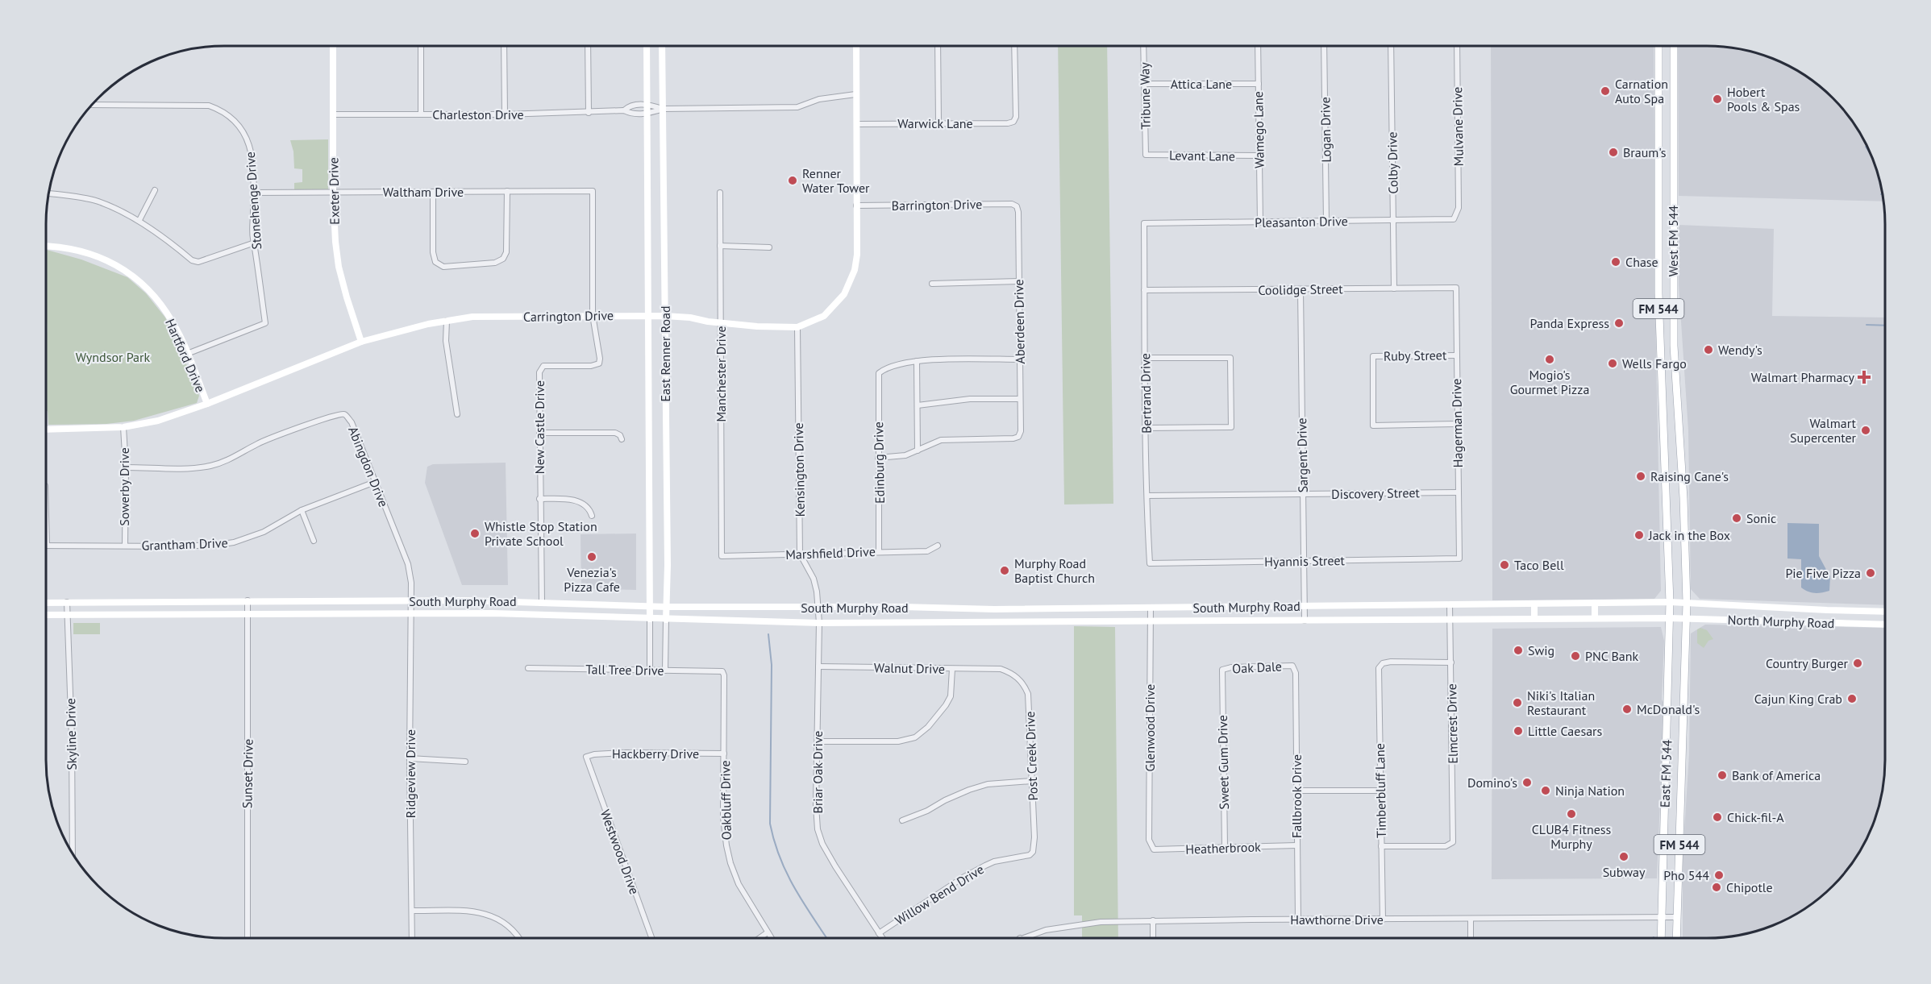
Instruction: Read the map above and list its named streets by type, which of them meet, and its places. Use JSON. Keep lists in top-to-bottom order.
{
  "streets": {
    "main road": [
      "Exeter Drive",
      "West FM 544",
      "FM 544",
      "Carrington Drive",
      "East Renner Road",
      "Hartford Drive",
      "South Murphy Road",
      "North Murphy Road",
      "East FM 544"
    ],
    "street": [
      "Attica Lane",
      "Tribune Way",
      "Charleston Drive",
      "Warwick Lane",
      "Mulvane Drive",
      "Wamego Lane",
      "Logan Drive",
      "Levant Lane",
      "Colby Drive",
      "Waltham Drive",
      "Stonehenge Drive",
      "Barrington Drive",
      "Pleasanton Drive",
      "Coolidge Street",
      "Aberdeen Drive",
      "Ruby Street",
      "Manchester Drive",
      "Bertrand Drive",
      "Hagerman Drive",
      "New Castle Drive",
      "Sargent Drive",
      "Edinburg Drive",
      "Abingdon Drive",
      "Kensington Drive",
      "Sowerby Drive",
      "Discovery Street",
      "Grantham Drive",
      "Marshfield Drive",
      "Hyannis Street",
      "Oak Dale",
      "Walnut Drive",
      "Tall Tree Drive",
      "Elmcrest Drive",
      "Glenwood Drive",
      "Skyline Drive",
      "Hackberry Drive",
      "Post Creek Drive",
      "Sweet Gum Drive",
      "Briar Oak Drive",
      "Sunset Drive",
      "Ridgeview Drive",
      "Timberbluff Lane",
      "Fallbrook Drive",
      "Oakbluff Drive",
      "Heatherbrook",
      "Westwood Drive",
      "Willow Bend Drive",
      "Hawthorne Drive"
    ]
  },
  "crossings": [
    ["Attica Lane", "Tribune Way"],
    ["Attica Lane", "Wamego Lane"],
    ["Tribune Way", "Levant Lane"],
    ["Charleston Drive", "Exeter Drive"],
    ["Charleston Drive", "Carrington Drive"],
    ["Charleston Drive", "East Renner Road"],
    ["Warwick Lane", "Carrington Drive"],
    ["Mulvane Drive", "Pleasanton Drive"],
    ["Wamego Lane", "Levant Lane"],
    ["Wamego Lane", "Pleasanton Drive"],
    ["Logan Drive", "Pleasanton Drive"],
    ["Colby Drive", "Pleasanton Drive"],
    ["Colby Drive", "Coolidge Street"],
    ["Exeter Drive", "Waltham Drive"],
    ["Exeter Drive", "Carrington Drive"],
    ["Waltham Drive", "Stonehenge Drive"],
    ["Waltham Drive", "New Castle Drive"],
    ["Stonehenge Drive", "Hartford Drive"],
    ["Barrington Drive", "Carrington Drive"],
    ["Barrington Drive", "Aberdeen Drive"],
    ["Pleasanton Drive", "Bertrand Drive"],
    ["West FM 544", "South Murphy Road"],
    ["West FM 544", "North Murphy Road"],
    ["West FM 544", "East FM 544"],
    ["Coolidge Street", "Bertrand Drive"],
    ["Coolidge Street", "Hagerman Drive"],
    ["Coolidge Street", "Sargent Drive"],
    ["Carrington Drive", "East Renner Road"],
    ["Carrington Drive", "Hartford Drive"],
    ["Carrington Drive", "Manchester Drive"],
    ["Carrington Drive", "New Castle Drive"],
    ["Carrington Drive", "Kensington Drive"],
    ["Carrington Drive", "Sowerby Drive"],
    ["East Renner Road", "South Murphy Road"],
    ["East Renner Road", "Tall Tree Drive"],
    ["Ruby Street", "Hagerman Drive"],
    ["Manchester Drive", "Marshfield Drive"],
    ["Bertrand Drive", "Discovery Street"],
    ["Bertrand Drive", "Hyannis Street"],
    ["Hagerman Drive", "Discovery Street"],
    ["Hagerman Drive", "Hyannis Street"],
    ["New Castle Drive", "South Murphy Road"],
    ["Sargent Drive", "Discovery Street"],
    ["Sargent Drive", "Hyannis Street"],
    ["Sargent Drive", "South Murphy Road"],
    ["Edinburg Drive", "Marshfield Drive"],
    ["Abingdon Drive", "Sowerby Drive"],
    ["Abingdon Drive", "Grantham Drive"],
    ["Abingdon Drive", "South Murphy Road"],
    ["Abingdon Drive", "Ridgeview Drive"],
    ["Kensington Drive", "Marshfield Drive"],
    ["Kensington Drive", "South Murphy Road"],
    ["Kensington Drive", "Briar Oak Drive"],
    ["Sowerby Drive", "Grantham Drive"],
    ["South Murphy Road", "North Murphy Road"],
    ["South Murphy Road", "Elmcrest Drive"],
    ["South Murphy Road", "Glenwood Drive"],
    ["South Murphy Road", "Skyline Drive"],
    ["South Murphy Road", "Briar Oak Drive"],
    ["South Murphy Road", "Sunset Drive"],
    ["South Murphy Road", "Ridgeview Drive"],
    ["South Murphy Road", "East FM 544"],
    ["North Murphy Road", "East FM 544"],
    ["Oak Dale", "Sweet Gum Drive"],
    ["Oak Dale", "Fallbrook Drive"],
    ["Walnut Drive", "Post Creek Drive"],
    ["Walnut Drive", "Briar Oak Drive"],
    ["Tall Tree Drive", "Oakbluff Drive"],
    ["Elmcrest Drive", "Timberbluff Lane"],
    ["Glenwood Drive", "Heatherbrook"],
    ["Hackberry Drive", "Oakbluff Drive"],
    ["Hackberry Drive", "Westwood Drive"],
    ["Post Creek Drive", "Willow Bend Drive"],
    ["Sweet Gum Drive", "Heatherbrook"],
    ["Briar Oak Drive", "Willow Bend Drive"],
    ["East FM 544", "Hawthorne Drive"],
    ["Timberbluff Lane", "Hawthorne Drive"],
    ["Fallbrook Drive", "Heatherbrook"],
    ["Fallbrook Drive", "Hawthorne Drive"]
  ],
  "parks": ["Wyndsor Park"],
  "places": {
    "other": [
      "Carnation Auto Spa",
      "Hobert Pools & Spas",
      "Braum's",
      "Renner Water Tower",
      "Chase",
      "Panda Express",
      "Wendy's",
      "Mogio's Gourmet Pizza",
      "Wells Fargo",
      "Walmart Supercenter",
      "Raising Cane's",
      "Sonic",
      "Whistle Stop Station Private School",
      "Jack in the Box",
      "Venezia's Pizza Cafe",
      "Taco Bell",
      "Murphy Road Baptist Church",
      "Pie Five Pizza",
      "Swig",
      "PNC Bank",
      "Country Burger",
      "Cajun King Crab",
      "Niki's Italian Restaurant",
      "McDonald's",
      "Little Caesars",
      "Bank of America",
      "Domino's",
      "Ninja Nation",
      "CLUB4 Fitness Murphy",
      "Chick-fil-A",
      "Subway",
      "Pho 544",
      "Chipotle"
    ],
    "health": ["Walmart Pharmacy"]
  }
}
